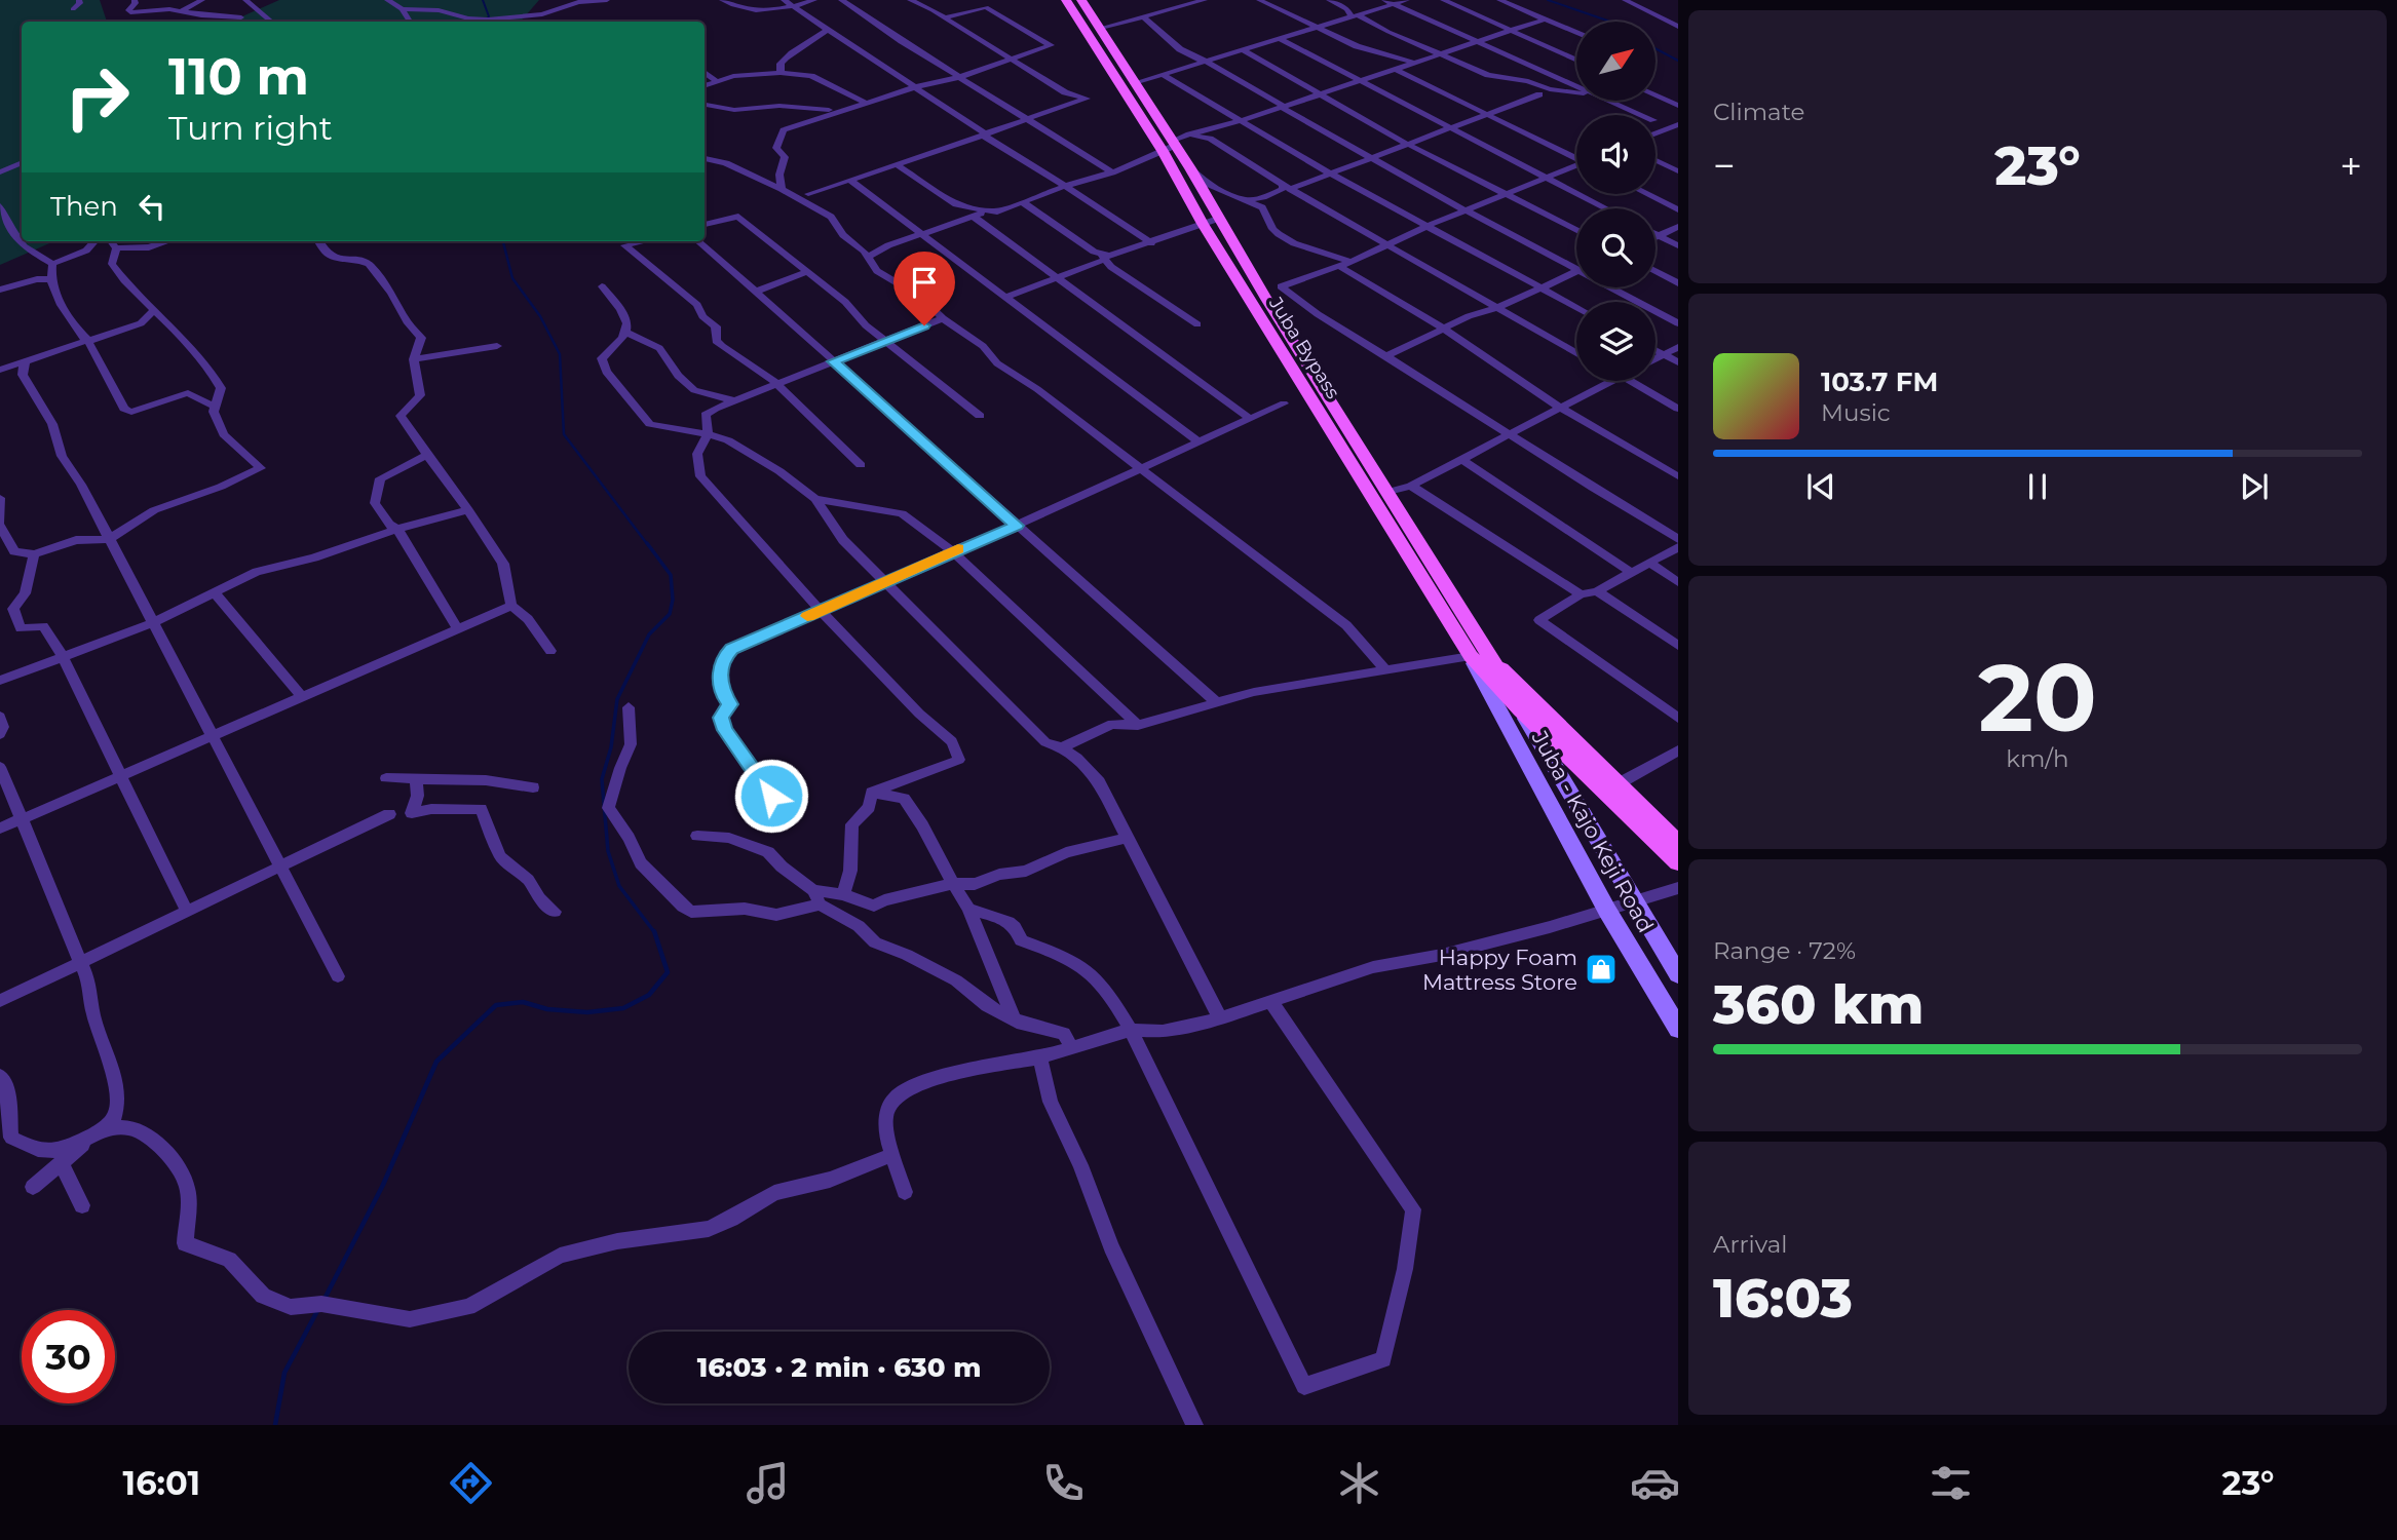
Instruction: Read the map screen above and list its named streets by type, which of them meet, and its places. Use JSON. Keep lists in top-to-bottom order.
{
  "streets": {
    "main road": ["Juba Bypass", "Juba - Kajo Keji Road"]
  },
  "crossings": [
    ["Juba Bypass", "Juba - Kajo Keji Road"]
  ],
  "places": {
    "shop": ["Happy Foam Mattress Store"]
  },
  "north": "top right",
  "page": {
    "tile": [
      "Climate",
      ["20", "km/h"],
      ["Range · 72%", "360 km"],
      ["Arrival", "16:03"]
    ],
    "turn": ["110 m", "Turn right"],
    "heat": ["−", "23°", "+"],
    "then": "Then",
    "song": ["103.7 FM", "Music"],
    "limit": "30",
    "trip": "16:03 · 2 min · 630 m",
    "tabs": ["16:01", "23°"]
  }
}
